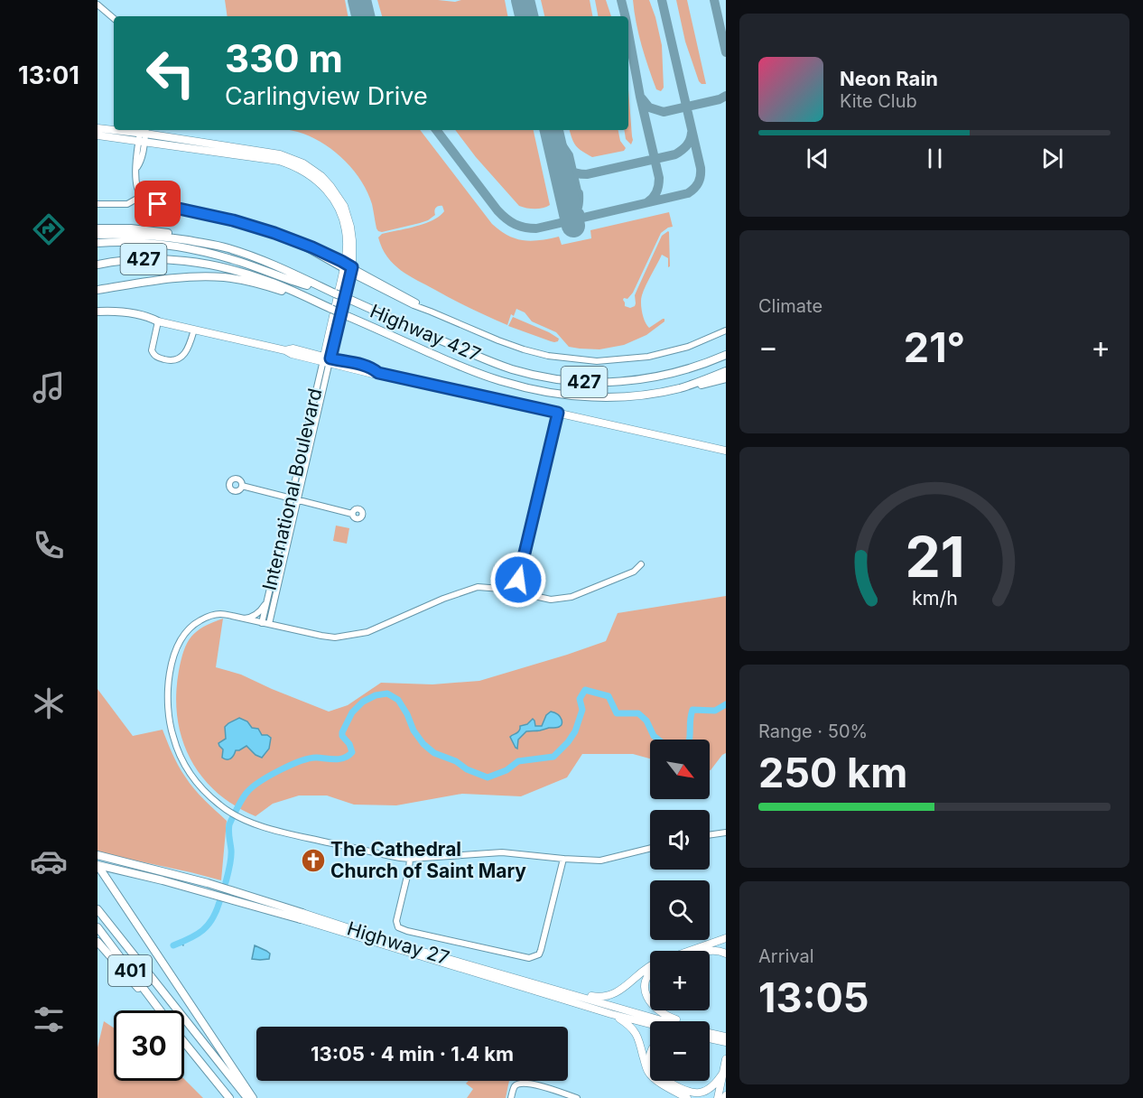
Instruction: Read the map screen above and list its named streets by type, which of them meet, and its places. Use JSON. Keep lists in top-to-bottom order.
{
  "streets": {
    "highway": [
      "427",
      "Highway 427",
      "Highway 27",
      "401"
    ],
    "street": ["International Boulevard"]
  },
  "places": {
    "church": ["The Cathedral Church of Saint Mary"]
  },
  "north": "bottom right",
  "page": {
    "tabs": "13:01",
    "turn": ["330 m", "Carlingview Drive"],
    "song": ["Neon Rain", "Kite Club"],
    "tile": [
      "Climate",
      ["Range · 50%", "250 km"],
      ["Arrival", "13:05"]
    ],
    "heat": ["−", "21°", "+"],
    "map_buttons": ["+", "−"],
    "limit": "30",
    "trip": "13:05 · 4 min · 1.4 km",
    "gauge": ["21", "km/h"]
  }
}
